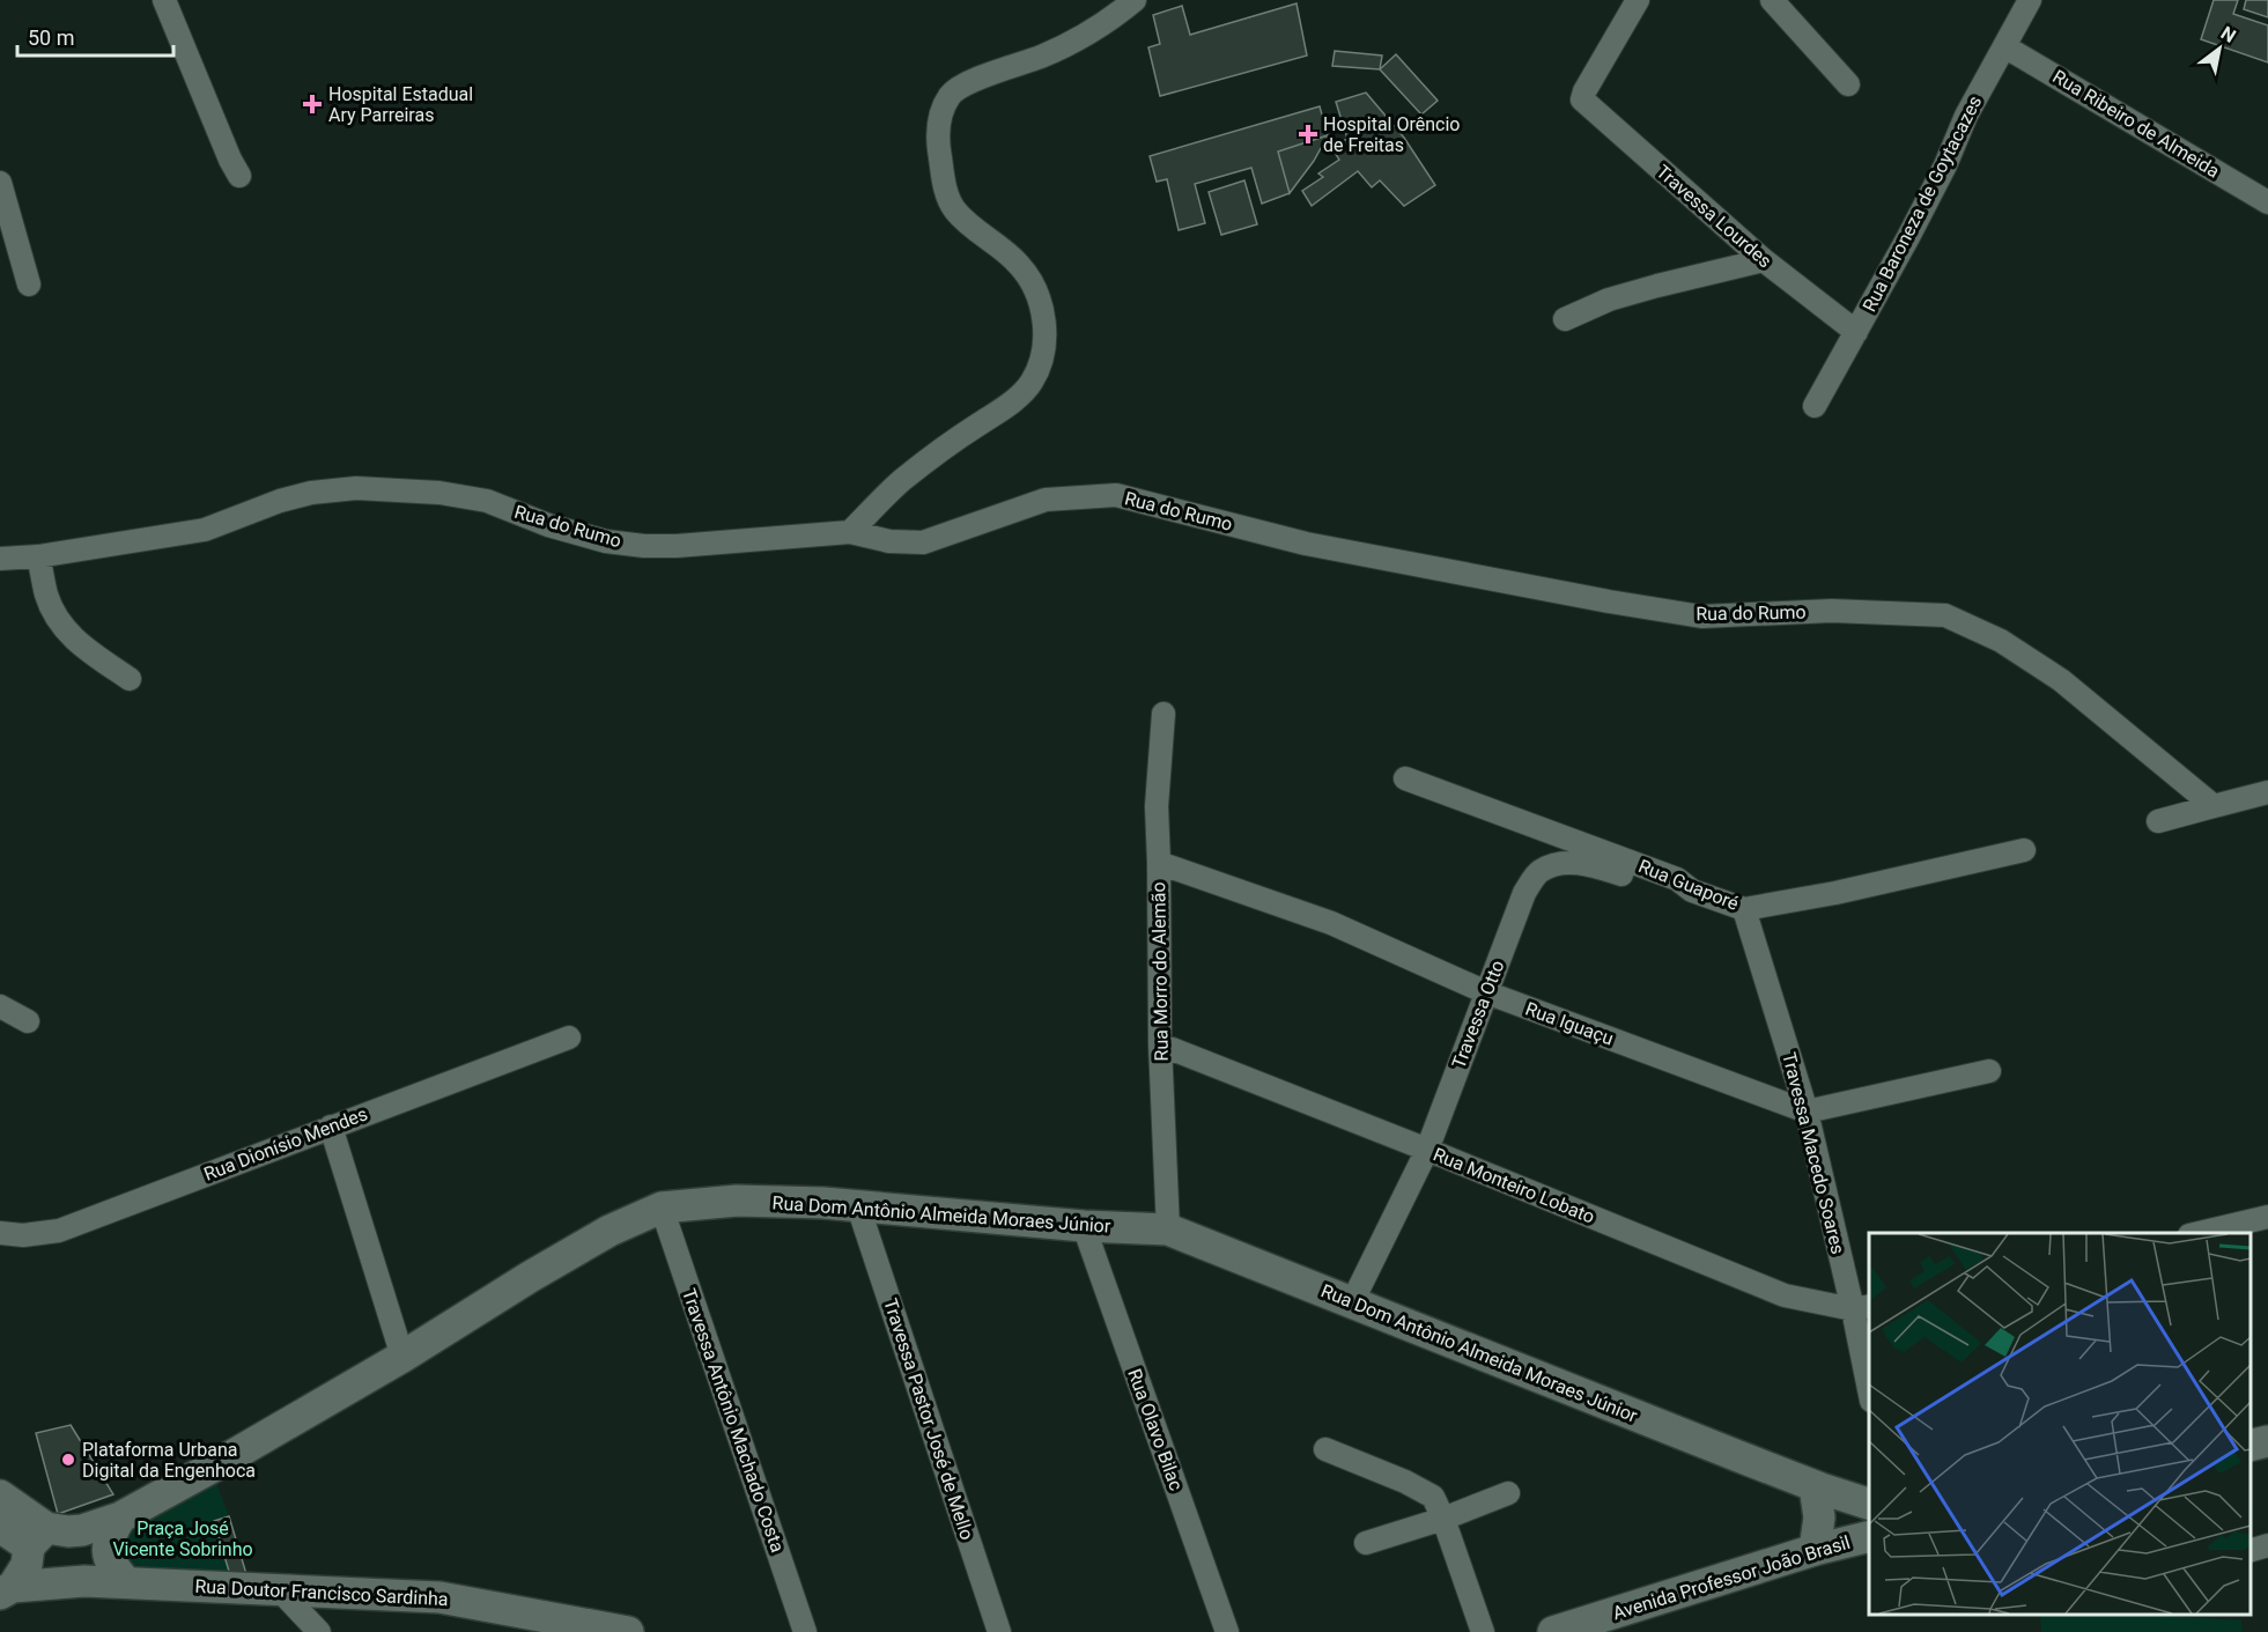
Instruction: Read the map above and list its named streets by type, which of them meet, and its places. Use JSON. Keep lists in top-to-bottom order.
{
  "streets": {
    "main road": ["Rua Dom Antônio Almeida Moraes Júnior", "Avenida Professor João Brasil", "Rua Doutor Francisco Sardinha"],
    "street": [
      "Rua Ribeiro de Almeida",
      "Rua Baroneza de Goytacazes",
      "Travessa Lourdes",
      "Rua do Rumo",
      "Rua Guaporé",
      "Rua Morro do Alemão",
      "Travessa Otto",
      "Rua Iguaçu",
      "Rua Dionísio Mendes",
      "Travessa Macedo Soares",
      "Rua Monteiro Lobato",
      "Travessa Pastor José de Mello",
      "Travessa Antônio Machado Costa",
      "Rua Olavo Bilac"
    ]
  },
  "crossings": [
    ["Rua Ribeiro de Almeida", "Rua Baroneza de Goytacazes"],
    ["Rua Baroneza de Goytacazes", "Travessa Lourdes"],
    ["Rua Guaporé", "Travessa Otto"],
    ["Rua Guaporé", "Travessa Macedo Soares"],
    ["Rua Morro do Alemão", "Rua Iguaçu"],
    ["Rua Morro do Alemão", "Rua Monteiro Lobato"],
    ["Rua Morro do Alemão", "Rua Dom Antônio Almeida Moraes Júnior"],
    ["Travessa Otto", "Rua Iguaçu"],
    ["Travessa Otto", "Rua Monteiro Lobato"],
    ["Travessa Otto", "Rua Dom Antônio Almeida Moraes Júnior"],
    ["Rua Iguaçu", "Travessa Macedo Soares"],
    ["Travessa Macedo Soares", "Rua Monteiro Lobato"],
    ["Rua Dom Antônio Almeida Moraes Júnior", "Travessa Pastor José de Mello"],
    ["Rua Dom Antônio Almeida Moraes Júnior", "Travessa Antônio Machado Costa"],
    ["Rua Dom Antônio Almeida Moraes Júnior", "Rua Olavo Bilac"]
  ],
  "parks": ["Praça José Vicente Sobrinho"],
  "places": {
    "health": ["Hospital Estadual Ary Parreiras", "Hospital Orêncio de Freitas"],
    "other": ["Plataforma Urbana Digital da Engenhoca"]
  },
  "scale_bar": "50 m",
  "north": "top right"
}
